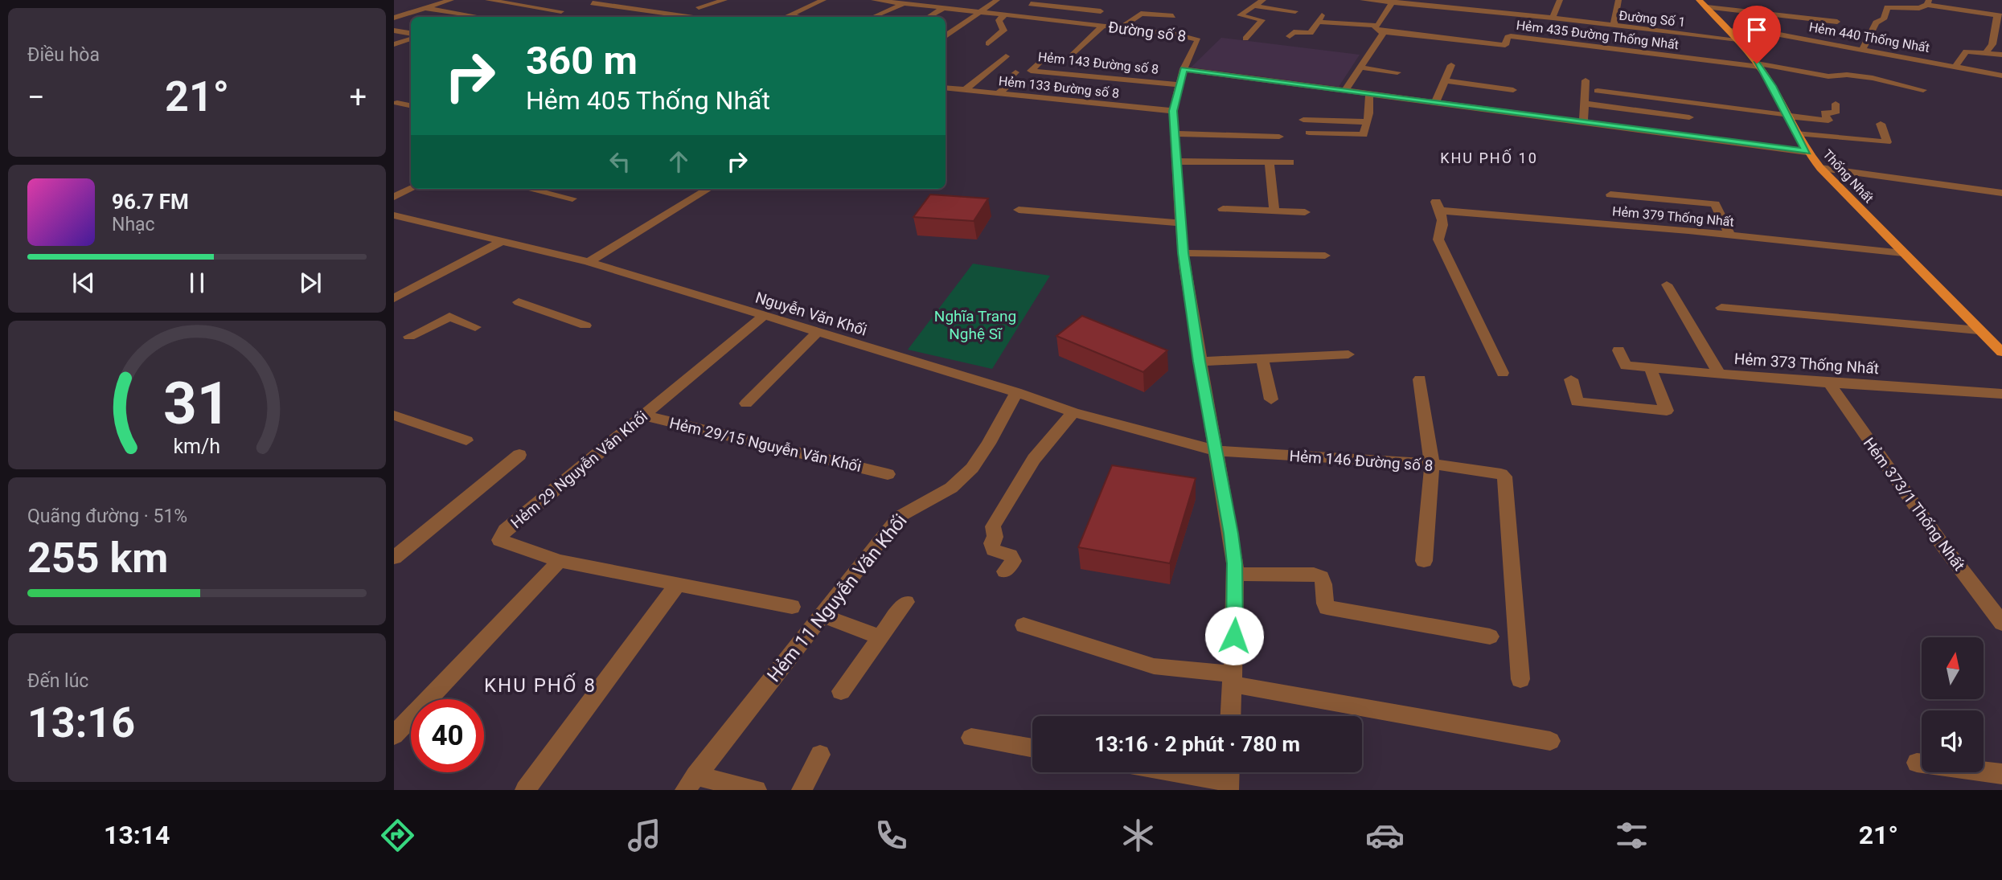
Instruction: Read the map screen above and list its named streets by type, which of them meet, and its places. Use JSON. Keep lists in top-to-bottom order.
{
  "streets": {
    "main road": ["Thống Nhất"],
    "street": [
      "Đường Số 1",
      "Đường số 8",
      "Hẻm 435 Đường Thống Nhất",
      "Hẻm 440 Thống Nhất",
      "Hẻm 143 Đường số 8",
      "Hẻm 133 Đường số 8",
      "Hẻm 379 Thống Nhất",
      "Nguyễn Văn Khối",
      "Hẻm 373 Thống Nhất",
      "Hẻm 29/15 Nguyễn Văn Khối",
      "Hẻm 146 Đường số 8",
      "Hẻm 29 Nguyễn Văn Khối",
      "Hẻm 373/1 Thống Nhất",
      "Hẻm 11 Nguyễn Văn Khối"
    ]
  },
  "crossings": [
    ["Đường Số 1", "Thống Nhất"],
    ["Đường số 8", "Hẻm 143 Đường số 8"],
    ["Đường số 8", "Hẻm 133 Đường số 8"],
    ["Đường số 8", "Nguyễn Văn Khối"],
    ["Đường số 8", "Hẻm 146 Đường số 8"],
    ["Hẻm 435 Đường Thống Nhất", "Thống Nhất"],
    ["Hẻm 440 Thống Nhất", "Thống Nhất"],
    ["Thống Nhất", "Hẻm 379 Thống Nhất"],
    ["Nguyễn Văn Khối", "Hẻm 146 Đường số 8"],
    ["Nguyễn Văn Khối", "Hẻm 29 Nguyễn Văn Khối"],
    ["Nguyễn Văn Khối", "Hẻm 11 Nguyễn Văn Khối"],
    ["Hẻm 373 Thống Nhất", "Hẻm 373/1 Thống Nhất"],
    ["Hẻm 29/15 Nguyễn Văn Khối", "Hẻm 29 Nguyễn Văn Khối"]
  ],
  "districts": ["KHU PHỐ 10", "KHU PHỐ 8"],
  "parks": ["Nghĩa Trang Nghệ Sĩ"],
  "north": "top",
  "page": {
    "tile": [
      "Điều hòa",
      ["Quãng đường · 51%", "255 km"],
      ["Đến lúc", "13:16"]
    ],
    "turn": ["360 m", "Hẻm 405 Thống Nhất"],
    "heat": ["−", "21°", "+"],
    "song": ["96.7 FM", "Nhạc"],
    "limit": "40",
    "trip": "13:16 · 2 phút · 780 m",
    "tabs": ["13:14", "21°"],
    "gauge": ["31", "km/h"]
  }
}
